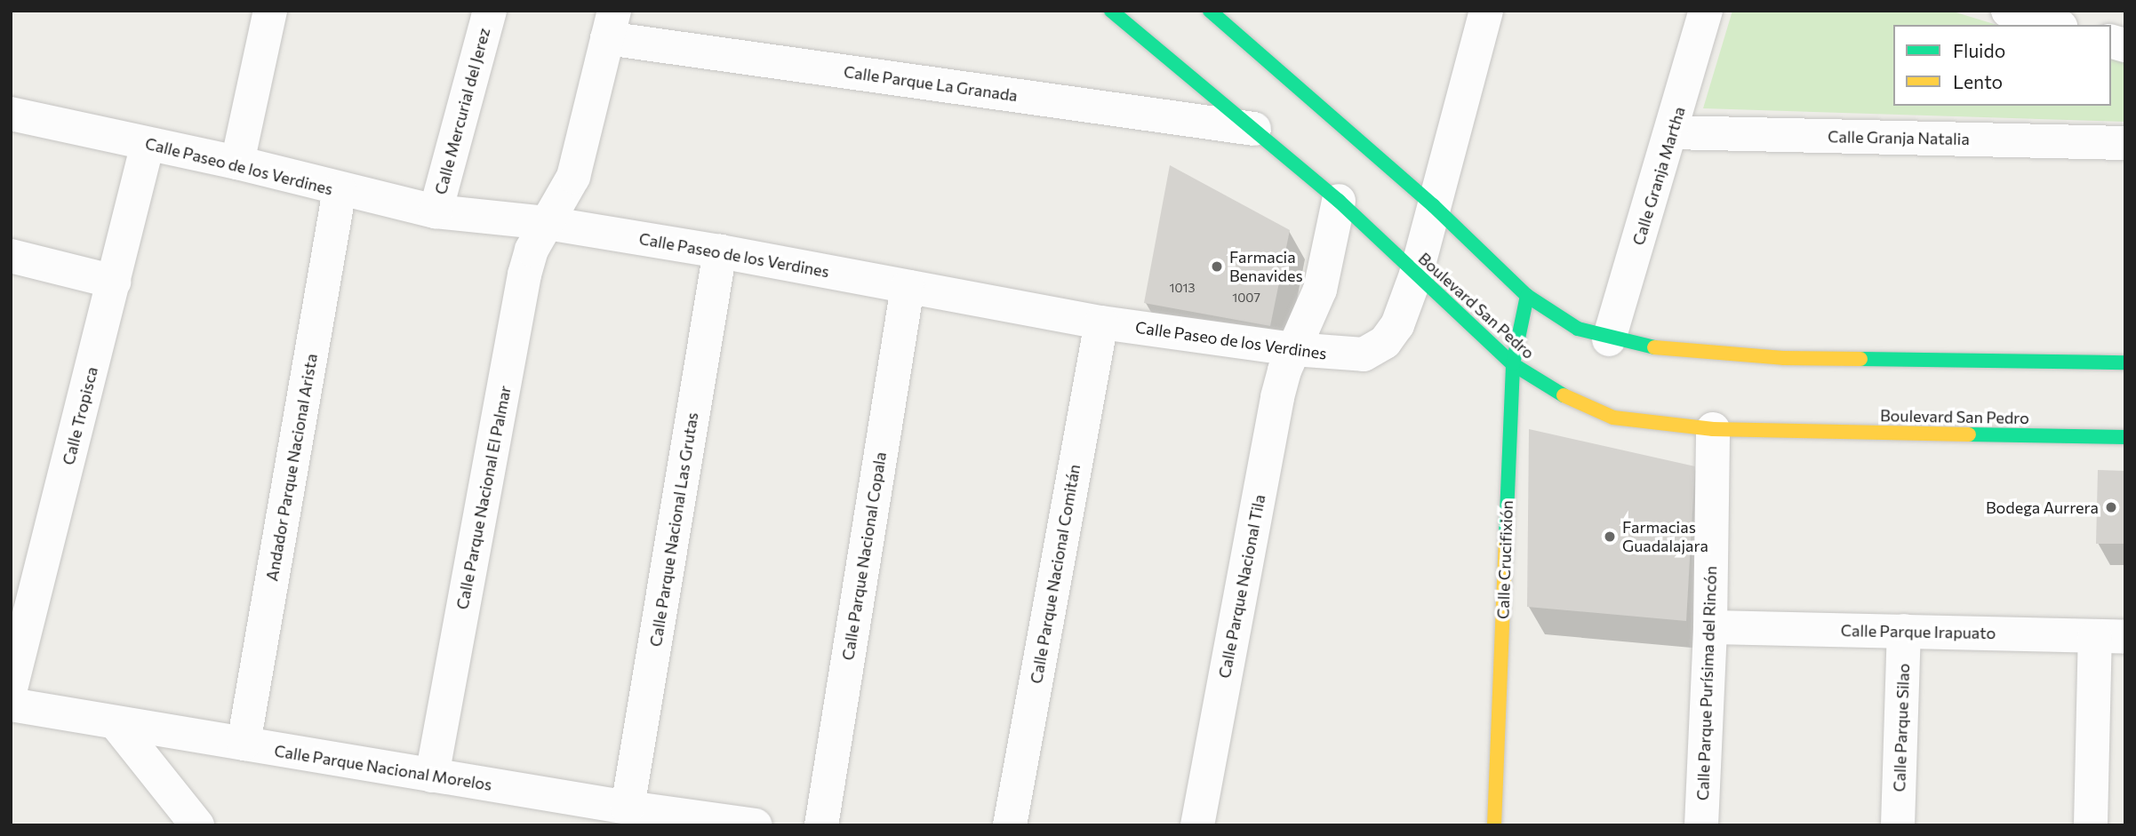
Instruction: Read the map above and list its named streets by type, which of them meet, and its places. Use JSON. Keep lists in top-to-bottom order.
{
  "streets": {
    "street": [
      "Calle Parque La Granada",
      "Calle Mercurial del Jerez",
      "Calle Granja Natalia",
      "Calle Paseo de los Verdines",
      "Calle Granja Martha",
      "Boulevard San Pedro",
      "Calle Tropisca",
      "Andador Parque Nacional Arista",
      "Calle Parque Nacional El Palmar",
      "Calle Parque Nacional Las Grutas",
      "Calle Parque Nacional Copala",
      "Calle Crucifixión",
      "Calle Parque Nacional Comitán",
      "Calle Parque Nacional Tila",
      "Calle Parque Irapuato",
      "Calle Parque Purísima del Rincón",
      "Calle Parque Silao",
      "Calle Parque Nacional Morelos"
    ]
  },
  "crossings": [
    ["Calle Parque La Granada", "Boulevard San Pedro"],
    ["Calle Parque La Granada", "Calle Parque Nacional El Palmar"],
    ["Calle Mercurial del Jerez", "Calle Paseo de los Verdines"],
    ["Calle Granja Natalia", "Calle Granja Martha"],
    ["Calle Paseo de los Verdines", "Boulevard San Pedro"],
    ["Calle Paseo de los Verdines", "Calle Tropisca"],
    ["Calle Paseo de los Verdines", "Andador Parque Nacional Arista"],
    ["Calle Paseo de los Verdines", "Calle Parque Nacional El Palmar"],
    ["Calle Paseo de los Verdines", "Calle Parque Nacional Las Grutas"],
    ["Calle Paseo de los Verdines", "Calle Parque Nacional Copala"],
    ["Calle Paseo de los Verdines", "Calle Parque Nacional Comitán"],
    ["Calle Paseo de los Verdines", "Calle Parque Nacional Tila"],
    ["Boulevard San Pedro", "Calle Crucifixión"],
    ["Boulevard San Pedro", "Calle Parque Nacional Tila"],
    ["Boulevard San Pedro", "Calle Parque Purísima del Rincón"],
    ["Andador Parque Nacional Arista", "Calle Parque Nacional Morelos"],
    ["Calle Parque Nacional El Palmar", "Calle Parque Nacional Morelos"],
    ["Calle Parque Nacional Las Grutas", "Calle Parque Nacional Morelos"],
    ["Calle Parque Irapuato", "Calle Parque Purísima del Rincón"],
    ["Calle Parque Irapuato", "Calle Parque Silao"]
  ],
  "places": ["Farmacia Benavides", "Bodega Aurrera", "Farmacias Guadalajara"],
  "house_numbers": ["1013", "1007"],
  "legend": ["Fluido", "Lento"]
}
